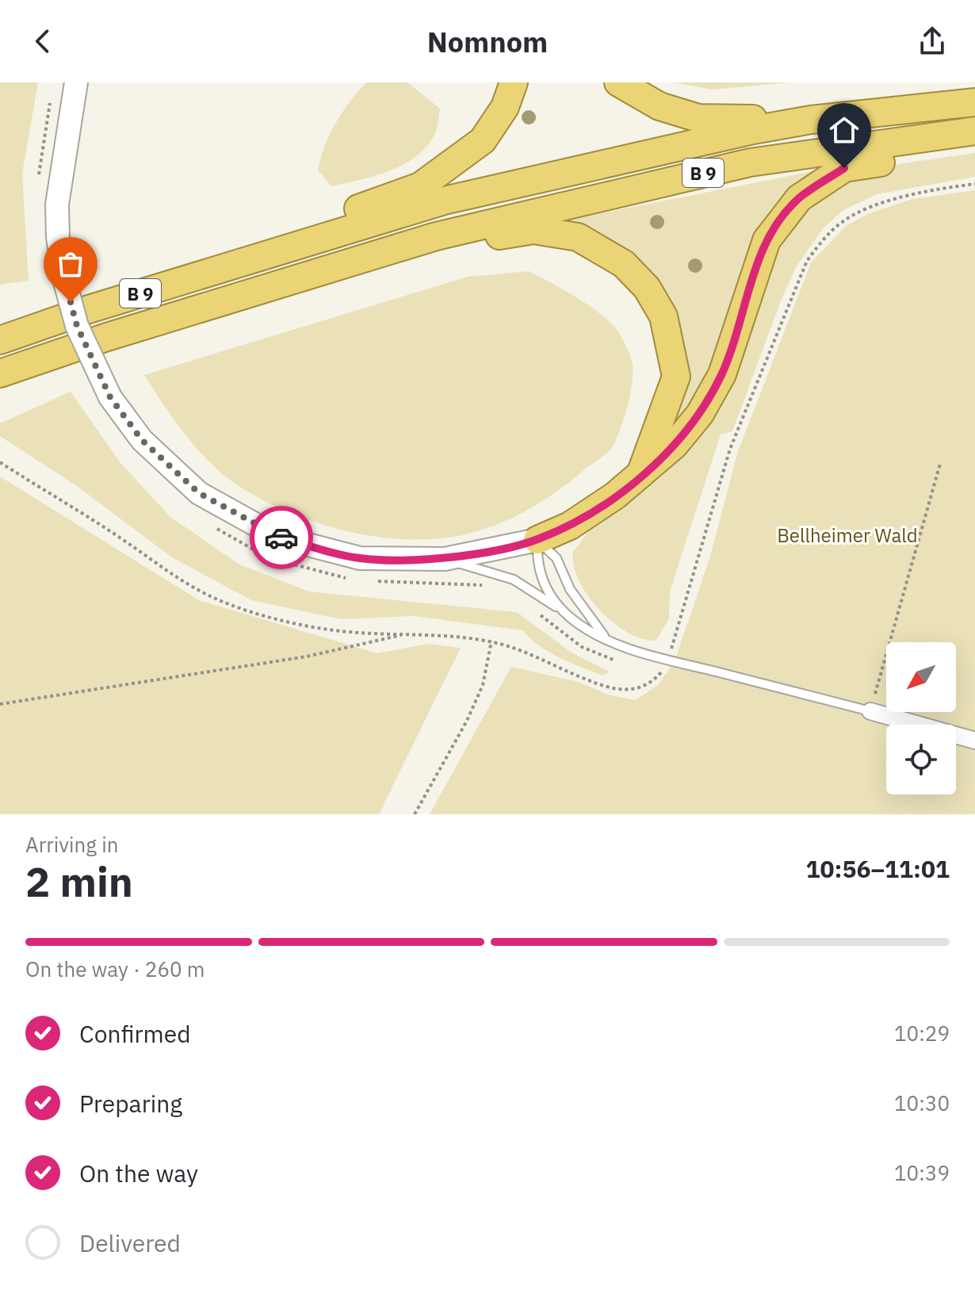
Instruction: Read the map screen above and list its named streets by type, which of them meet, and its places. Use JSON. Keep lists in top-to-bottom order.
{
  "streets": {
    "highway": ["B 9"]
  },
  "parks": ["Bellheimer Wald"],
  "north": "bottom left",
  "page": {
    "header": "Nomnom",
    "heading": ["2 min", "Arriving in", "10:56–11:01"],
    "bar": "On the way · 260 m",
    "list": [
      ["Confirmed", "10:29"],
      ["Preparing", "10:30"],
      ["On the way", "10:39"],
      "Delivered"
    ]
  }
}
